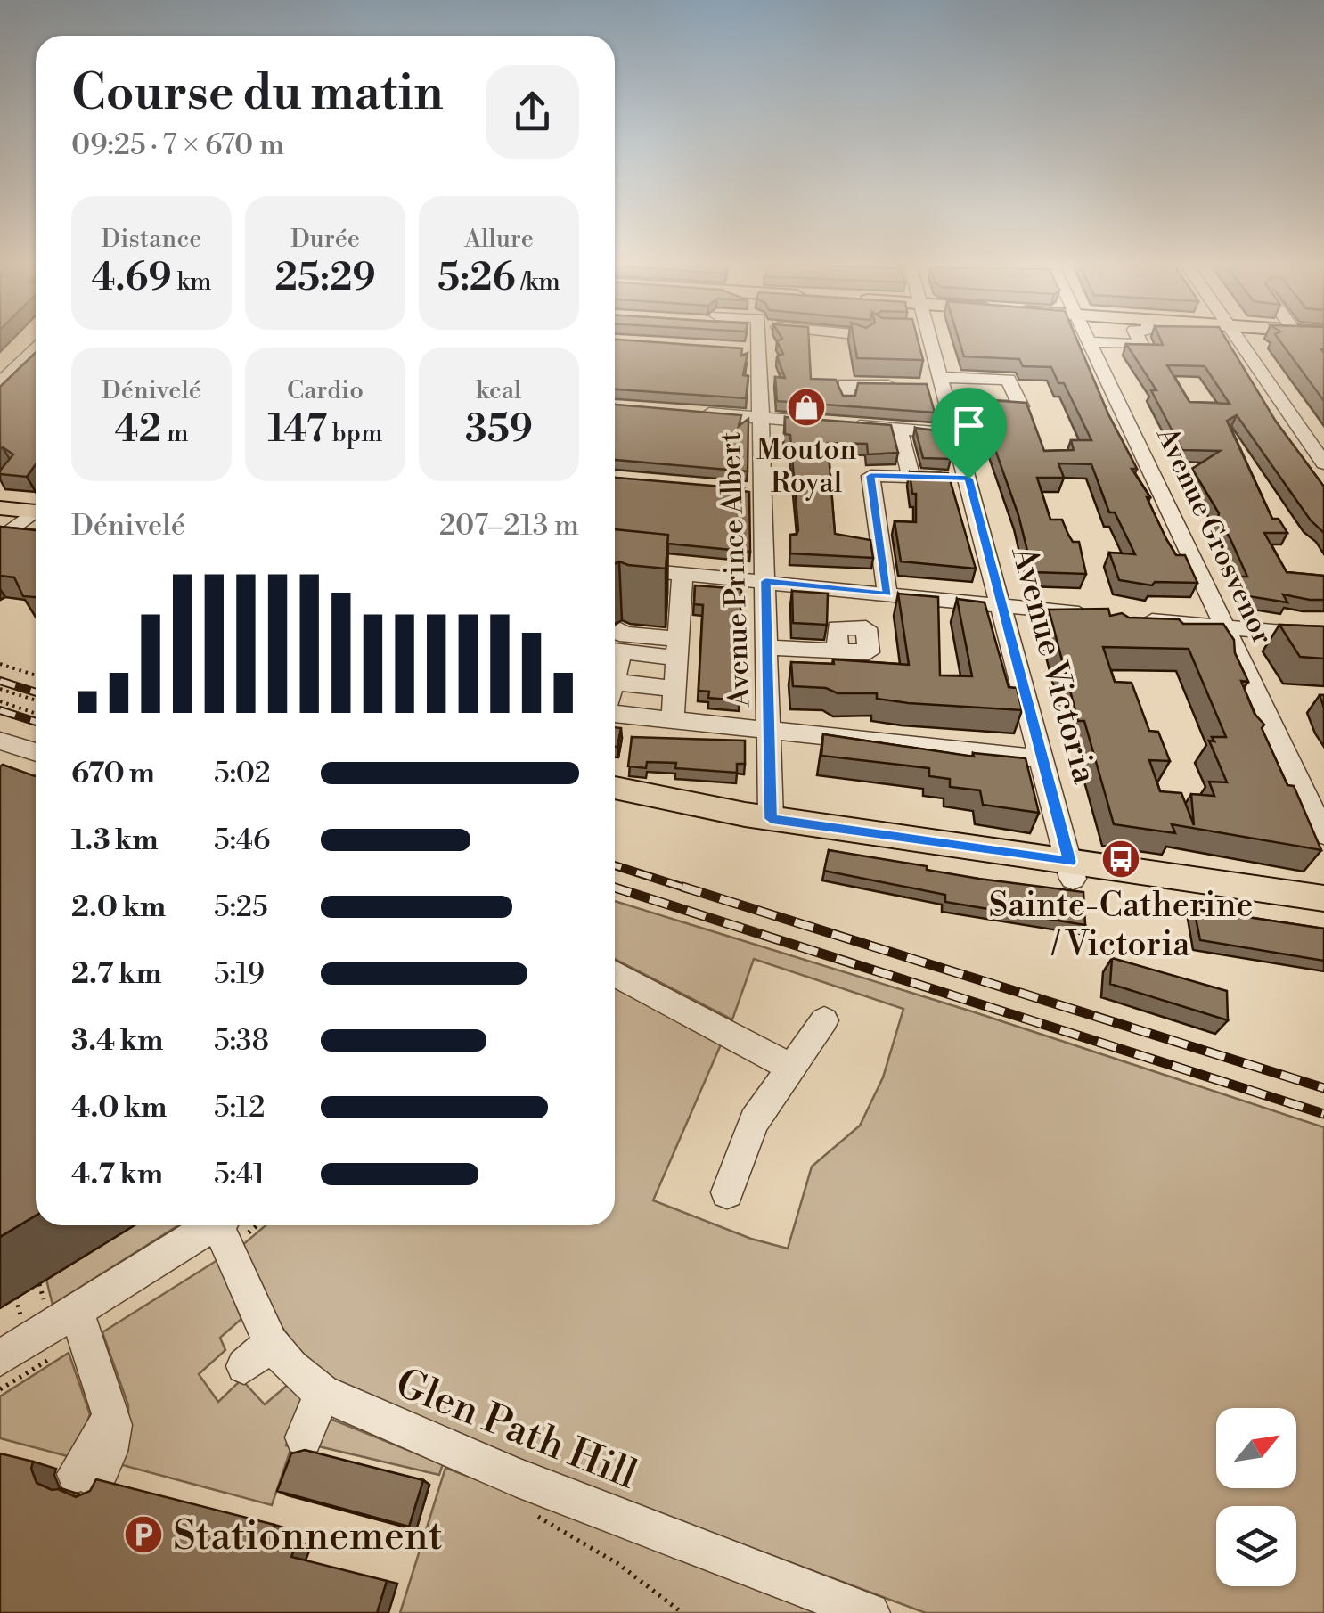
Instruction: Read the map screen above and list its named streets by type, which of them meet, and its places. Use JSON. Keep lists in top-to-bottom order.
{
  "streets": {
    "street": [
      "Avenue Grosvenor",
      "Avenue Prince Albert",
      "Avenue Victoria",
      "Glen Path Hill"
    ]
  },
  "places": {
    "shop": ["Mouton Royal"],
    "bus stop": ["Sainte-Catherine / Victoria"],
    "parking": ["Stationnement"]
  },
  "north": "top right",
  "page": {
    "heading": ["Course du matin", "09:25 · 7 × 670 m"],
    "stats": [
      ["Distance", "4.69 km"],
      ["Durée", "25:29"],
      ["Allure", "5:26 /km"],
      ["Dénivelé", "42 m"],
      ["Cardio", "147 bpm"],
      ["kcal", "359"]
    ],
    "chart": ["Dénivelé", "207–213 m"],
    "list": [
      {
        "name": "670 m",
        "note": "5:02"
      },
      {
        "name": "1.3 km",
        "note": "5:46"
      },
      {
        "name": "2.0 km",
        "note": "5:25"
      },
      {
        "name": "2.7 km",
        "note": "5:19"
      },
      {
        "name": "3.4 km",
        "note": "5:38"
      },
      {
        "name": "4.0 km",
        "note": "5:12"
      },
      {
        "name": "4.7 km",
        "note": "5:41"
      }
    ]
  }
}
